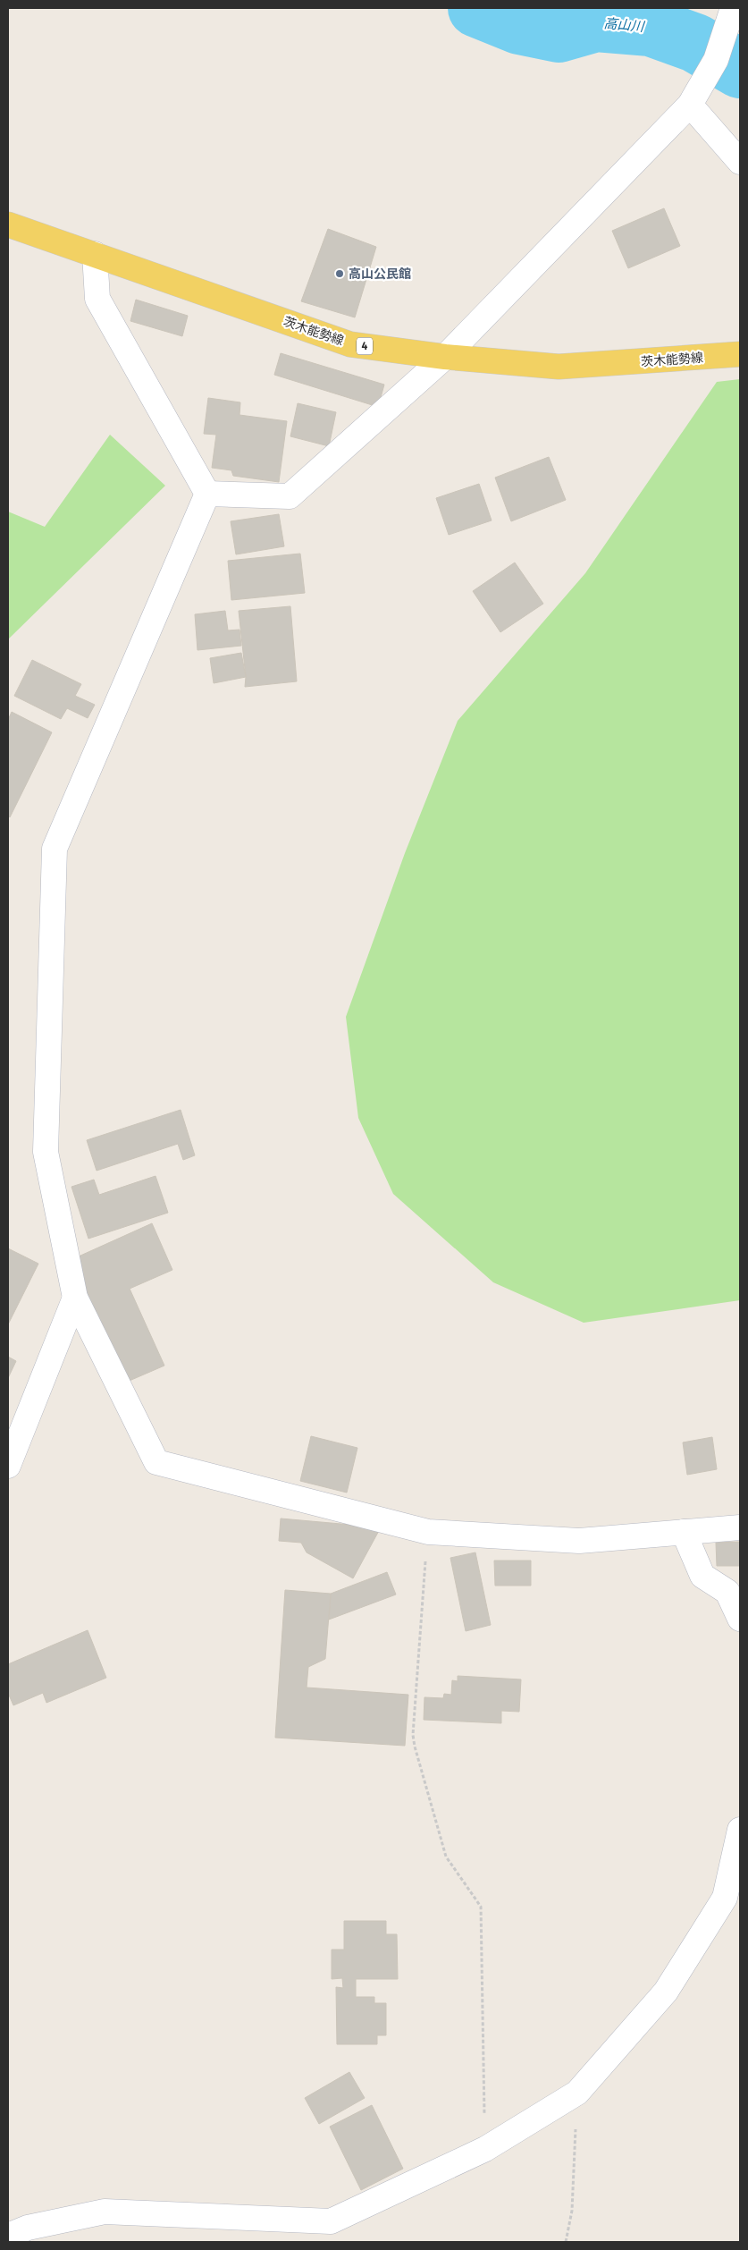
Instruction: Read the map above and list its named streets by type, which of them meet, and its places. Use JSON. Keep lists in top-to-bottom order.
{
  "streets": {
    "main road": ["茨木能勢線", "4"]
  },
  "water": ["高山川"],
  "places": ["高山公民館"]
}
